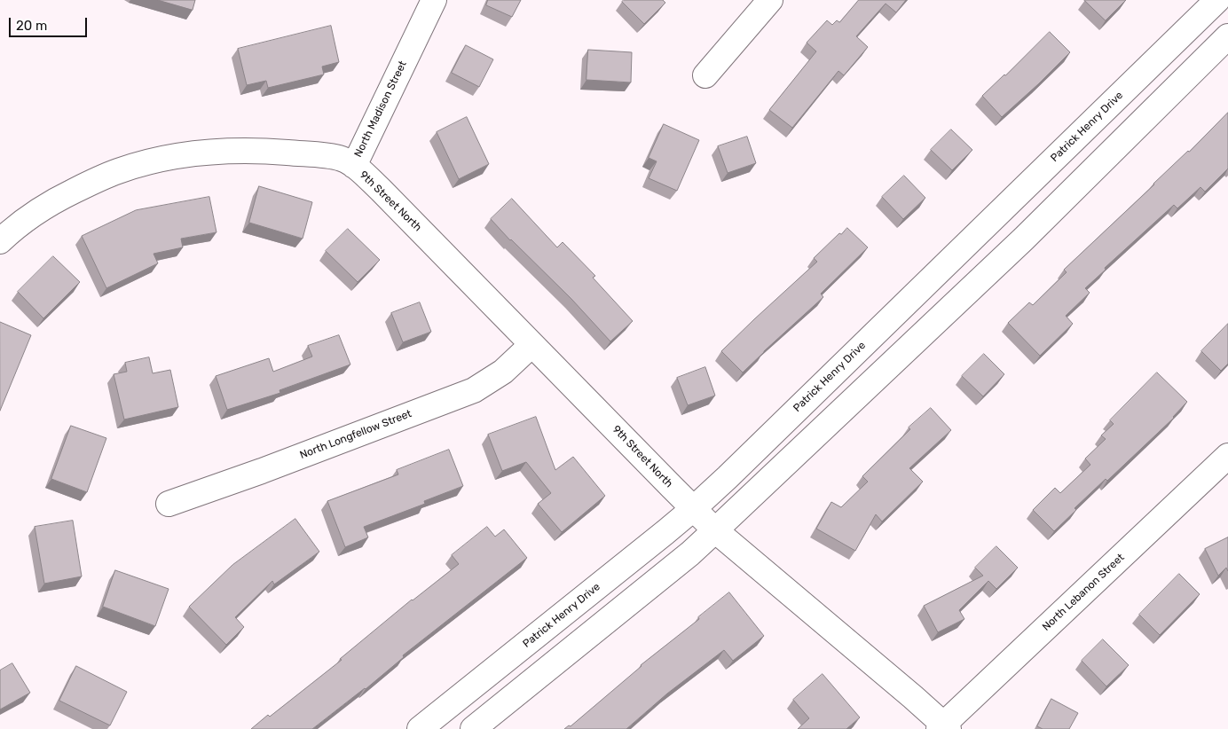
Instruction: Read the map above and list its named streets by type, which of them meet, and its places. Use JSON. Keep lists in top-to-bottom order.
{
  "streets": {
    "street": [
      "North Madison Street",
      "Patrick Henry Drive",
      "9th Street North",
      "North Longfellow Street",
      "North Lebanon Street"
    ]
  },
  "crossings": [
    ["North Madison Street", "9th Street North"],
    ["Patrick Henry Drive", "9th Street North"],
    ["9th Street North", "North Longfellow Street"],
    ["9th Street North", "North Lebanon Street"]
  ],
  "scale_bar": "20 m"
}
